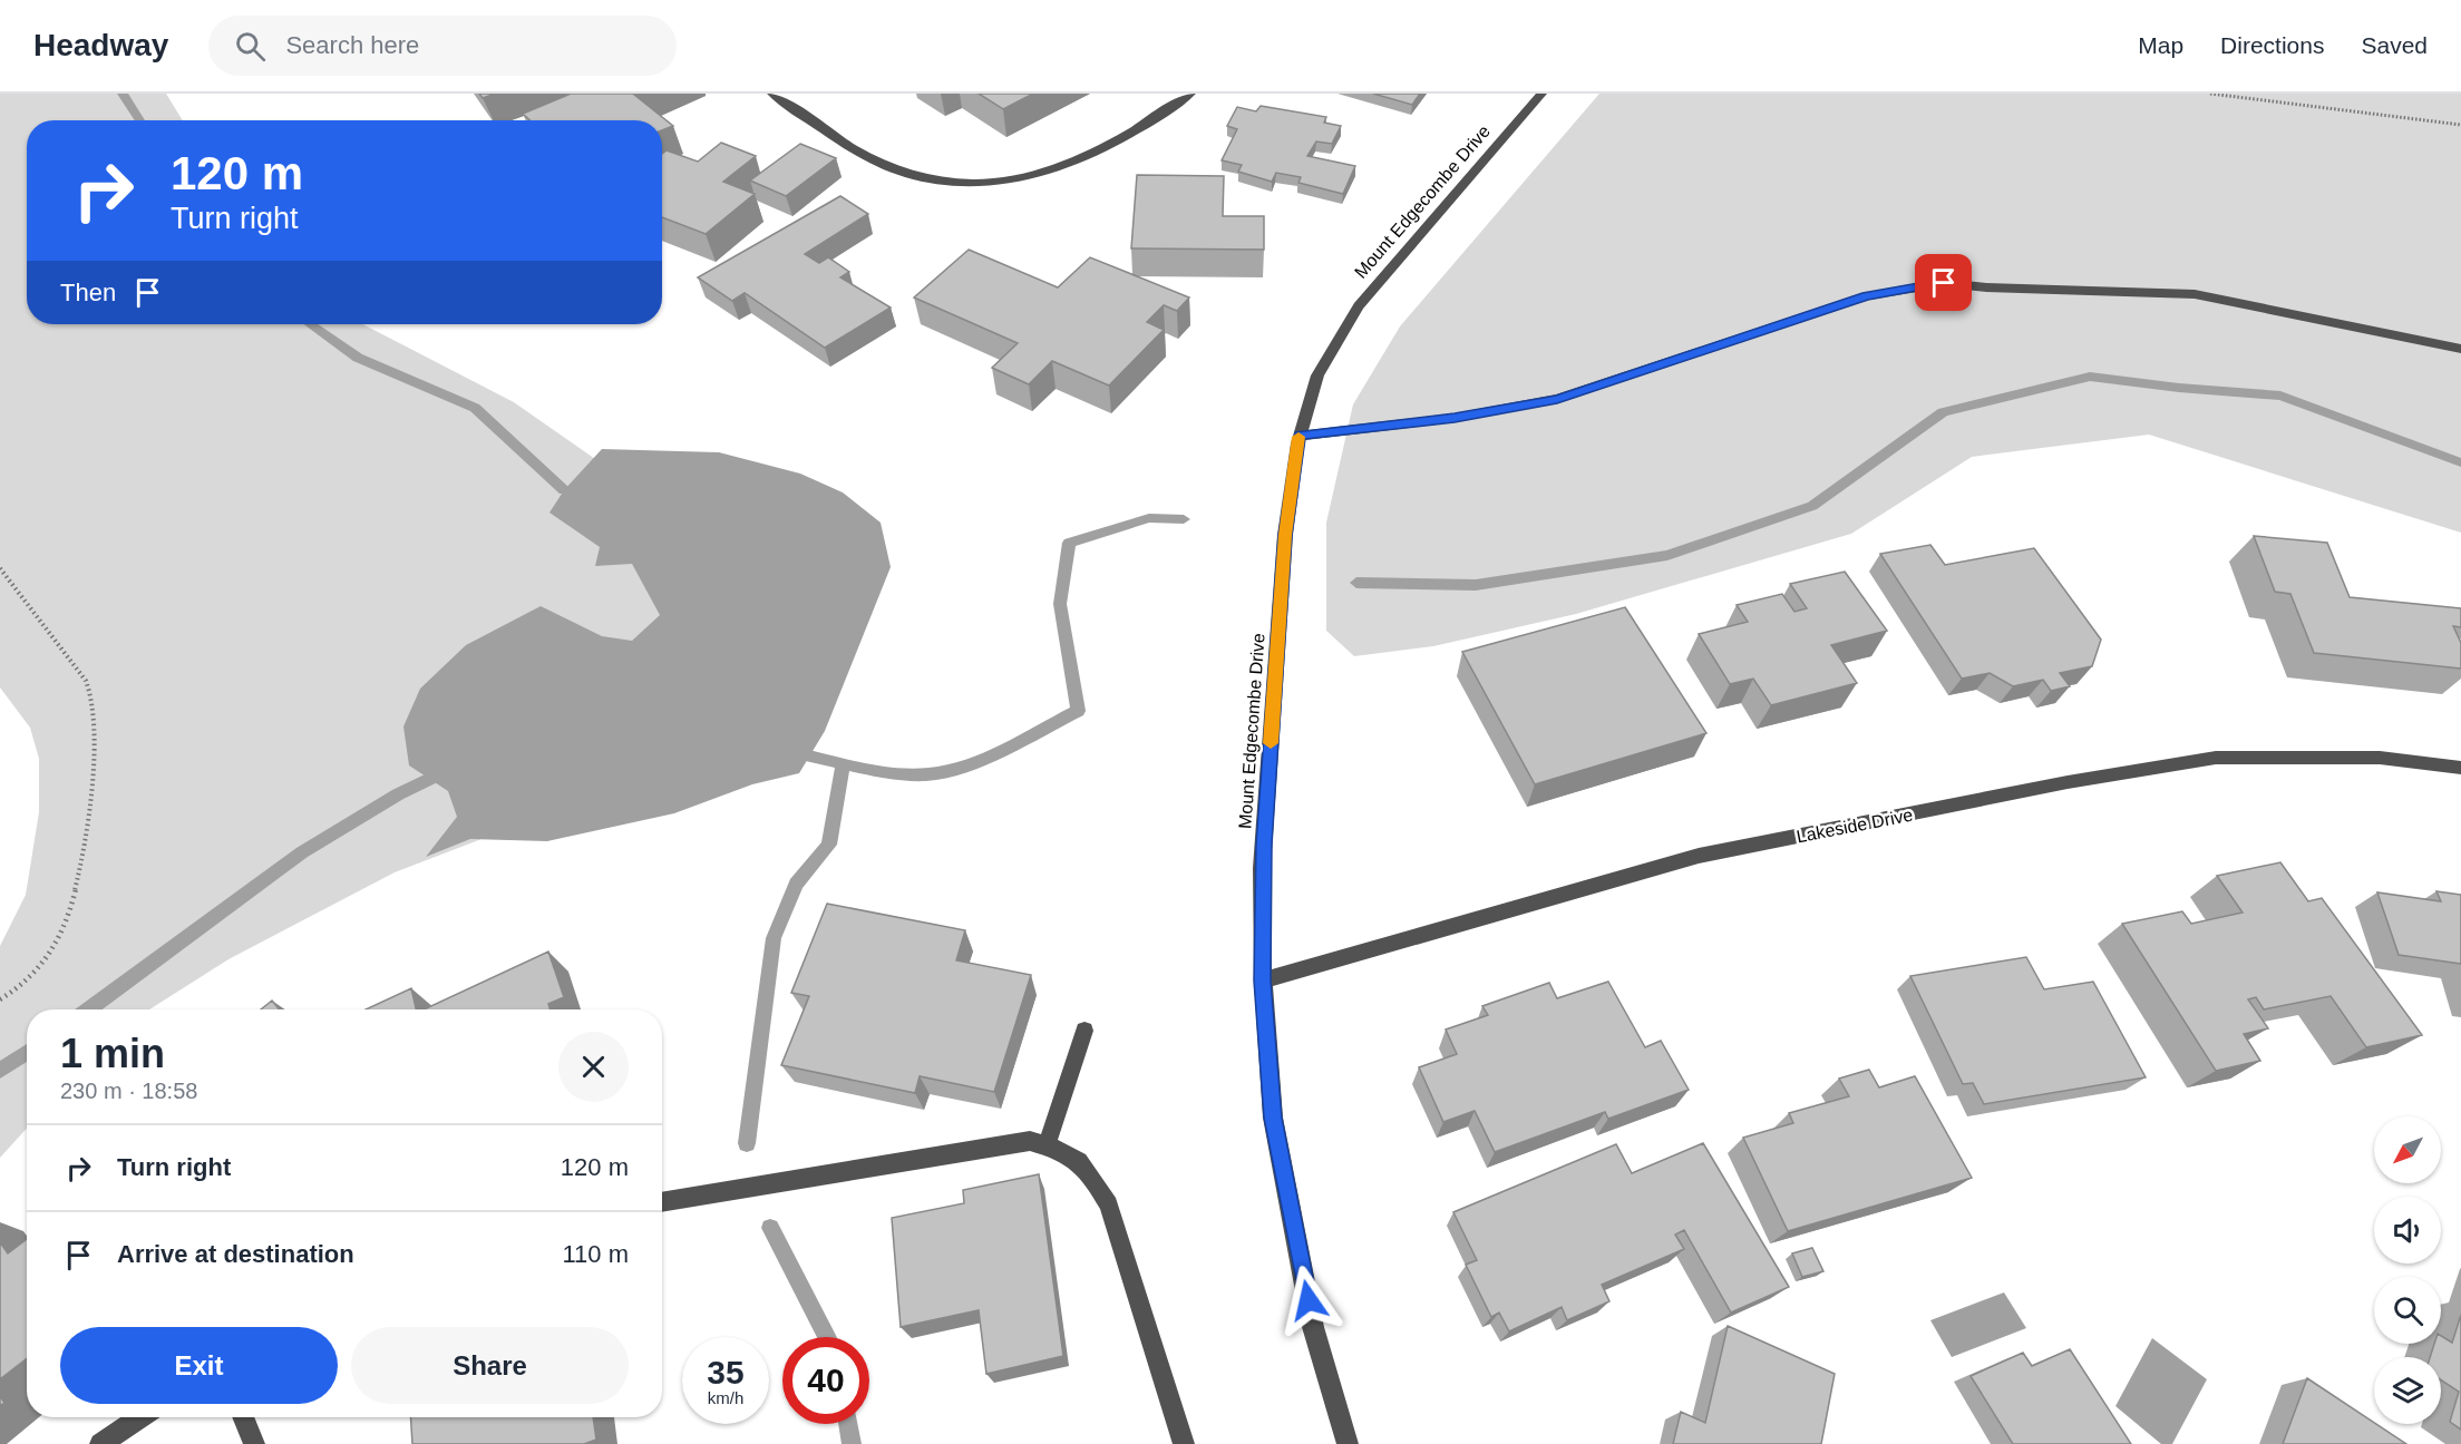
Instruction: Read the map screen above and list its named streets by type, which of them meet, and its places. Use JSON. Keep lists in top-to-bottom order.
{
  "streets": {
    "street": ["Mount Edgecombe Drive", "Lakeside Drive"]
  },
  "crossings": [
    ["Mount Edgecombe Drive", "Lakeside Drive"]
  ],
  "north": "bottom left",
  "page": {
    "header": "Headway",
    "search": "Search here",
    "nav": ["Map", "Directions", "Saved"],
    "turn": ["120 m", "Turn right"],
    "then": "Then",
    "heading": ["1 min", "230 m · 18:58"],
    "list": [
      {
        "name": "Turn right",
        "value": "120 m"
      },
      {
        "name": "Arrive at destination",
        "value": "110 m"
      }
    ],
    "buttons": ["Exit", "Share"],
    "speed": "35 km/h",
    "limit": "40"
  }
}
